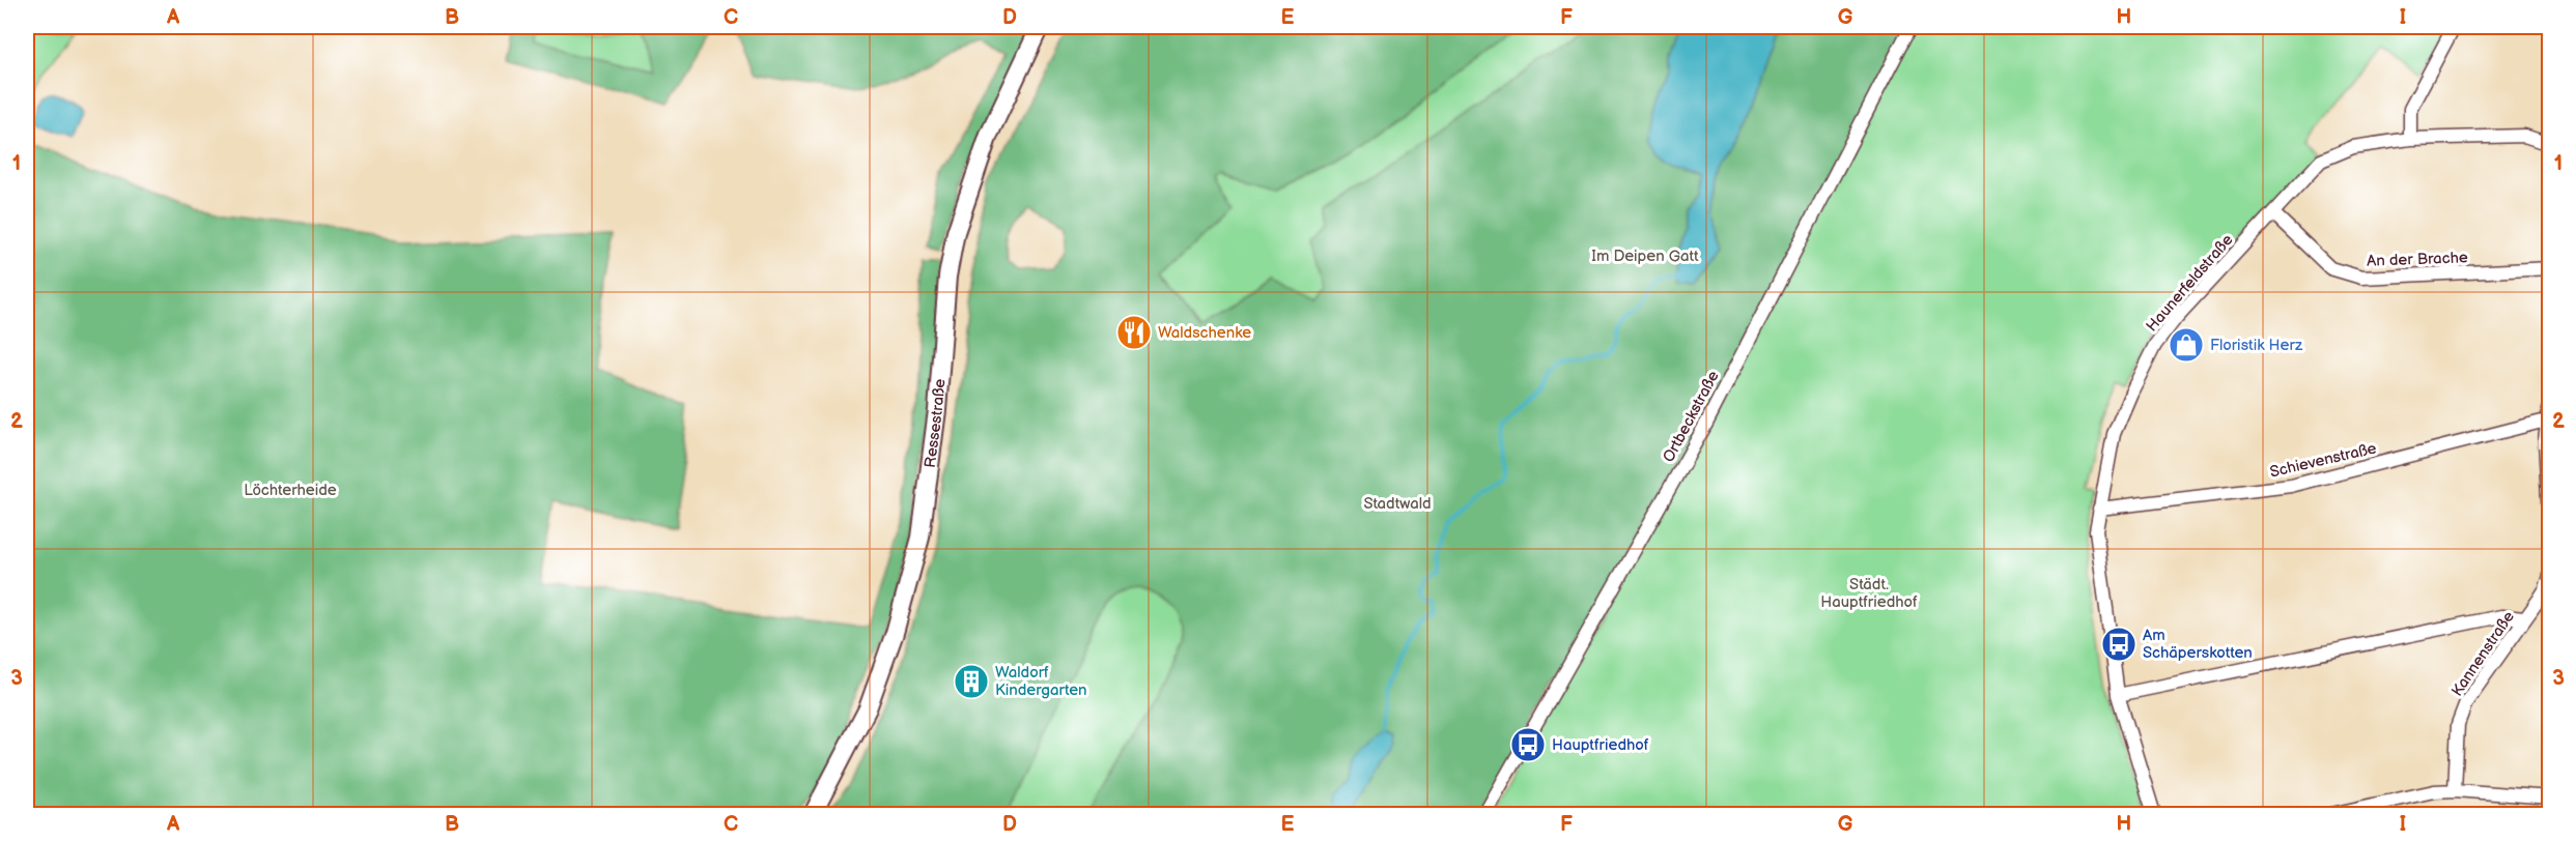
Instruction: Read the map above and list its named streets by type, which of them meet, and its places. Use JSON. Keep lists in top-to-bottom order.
{
  "streets": {
    "main road": ["Ressestraße"],
    "street": [
      "An der Brache",
      "Haunerfeldstraße",
      "Ortbeckstraße",
      "Schievenstraße",
      "Kannenstraße"
    ]
  },
  "crossings": [
    ["An der Brache", "Haunerfeldstraße"],
    ["Haunerfeldstraße", "Schievenstraße"]
  ],
  "parks": [
    "Im Deipen Gatt",
    "Löchterheide",
    "Stadtwald",
    "Städt. Hauptfriedhof"
  ],
  "places": {
    "restaurant": ["Waldschenke"],
    "shop": ["Floristik Herz"],
    "bus stop": ["Am Schäperskotten", "Hauptfriedhof"],
    "building": ["Waldorf Kindergarten"]
  },
  "grid": {
    "columns": [
      "A",
      "B",
      "C",
      "D",
      "E",
      "F",
      "G",
      "H",
      "I"
    ],
    "rows": ["1", "2", "3"]
  }
}
